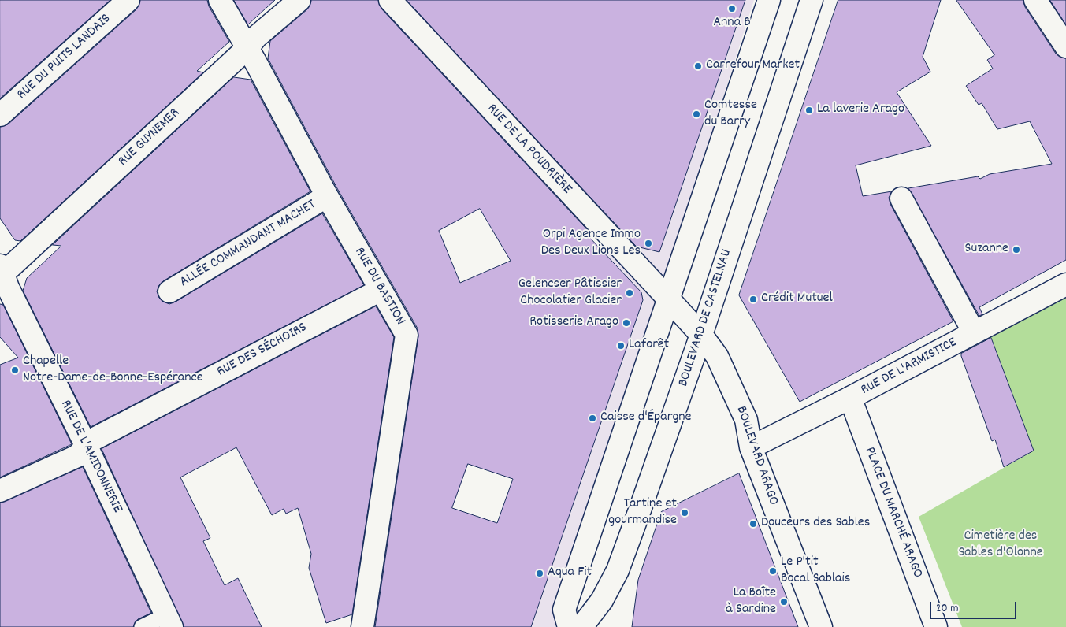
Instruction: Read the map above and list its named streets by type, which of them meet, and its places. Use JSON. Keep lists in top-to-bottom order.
{
  "streets": {
    "street": [
      "RUE DU PUITS LANDAIS",
      "RUE GUYNEMER",
      "RUE DE LA POUDRIÈRE",
      "ALLÉE COMMANDANT MACHET",
      "RUE DU BASTION",
      "BOULEVARD DE CASTELNAU",
      "RUE DES SÉCHOIRS",
      "RUE DE L'ARMISTICE",
      "BOULEVARD ARAGO",
      "RUE DE L'AMIDONNERIE",
      "PLACE DU MARCHÉ ARAGO"
    ]
  },
  "crossings": [
    ["RUE GUYNEMER", "RUE DU BASTION"],
    ["RUE GUYNEMER", "RUE DE L'AMIDONNERIE"],
    ["RUE DE LA POUDRIÈRE", "BOULEVARD ARAGO"],
    ["ALLÉE COMMANDANT MACHET", "RUE DU BASTION"],
    ["RUE DU BASTION", "RUE DES SÉCHOIRS"],
    ["BOULEVARD DE CASTELNAU", "BOULEVARD ARAGO"],
    ["RUE DES SÉCHOIRS", "RUE DE L'AMIDONNERIE"],
    ["RUE DE L'ARMISTICE", "BOULEVARD ARAGO"],
    ["RUE DE L'ARMISTICE", "PLACE DU MARCHÉ ARAGO"]
  ],
  "parks": ["Cimetière des Sables d'Olonne"],
  "places": [
    "Anna B",
    "Carrefour Market",
    "La laverie Arago",
    "Comtesse du Barry",
    "Orpi Agence Immo Des Deux Lions Les",
    "Suzanne",
    "Gelencser Pâtissier Chocolatier Glacier",
    "Crédit Mutuel",
    "Rotisserie Arago",
    "Laforêt",
    "Chapelle Notre-Dame-de-Bonne-Espérance",
    "Caisse d'Épargne",
    "Tartine et gourmandise",
    "Douceurs des Sables",
    "Le P'tit Bocal Sablais",
    "Aqua Fit",
    "La Boîte à Sardine"
  ],
  "scale_bar": "20 m"
}
